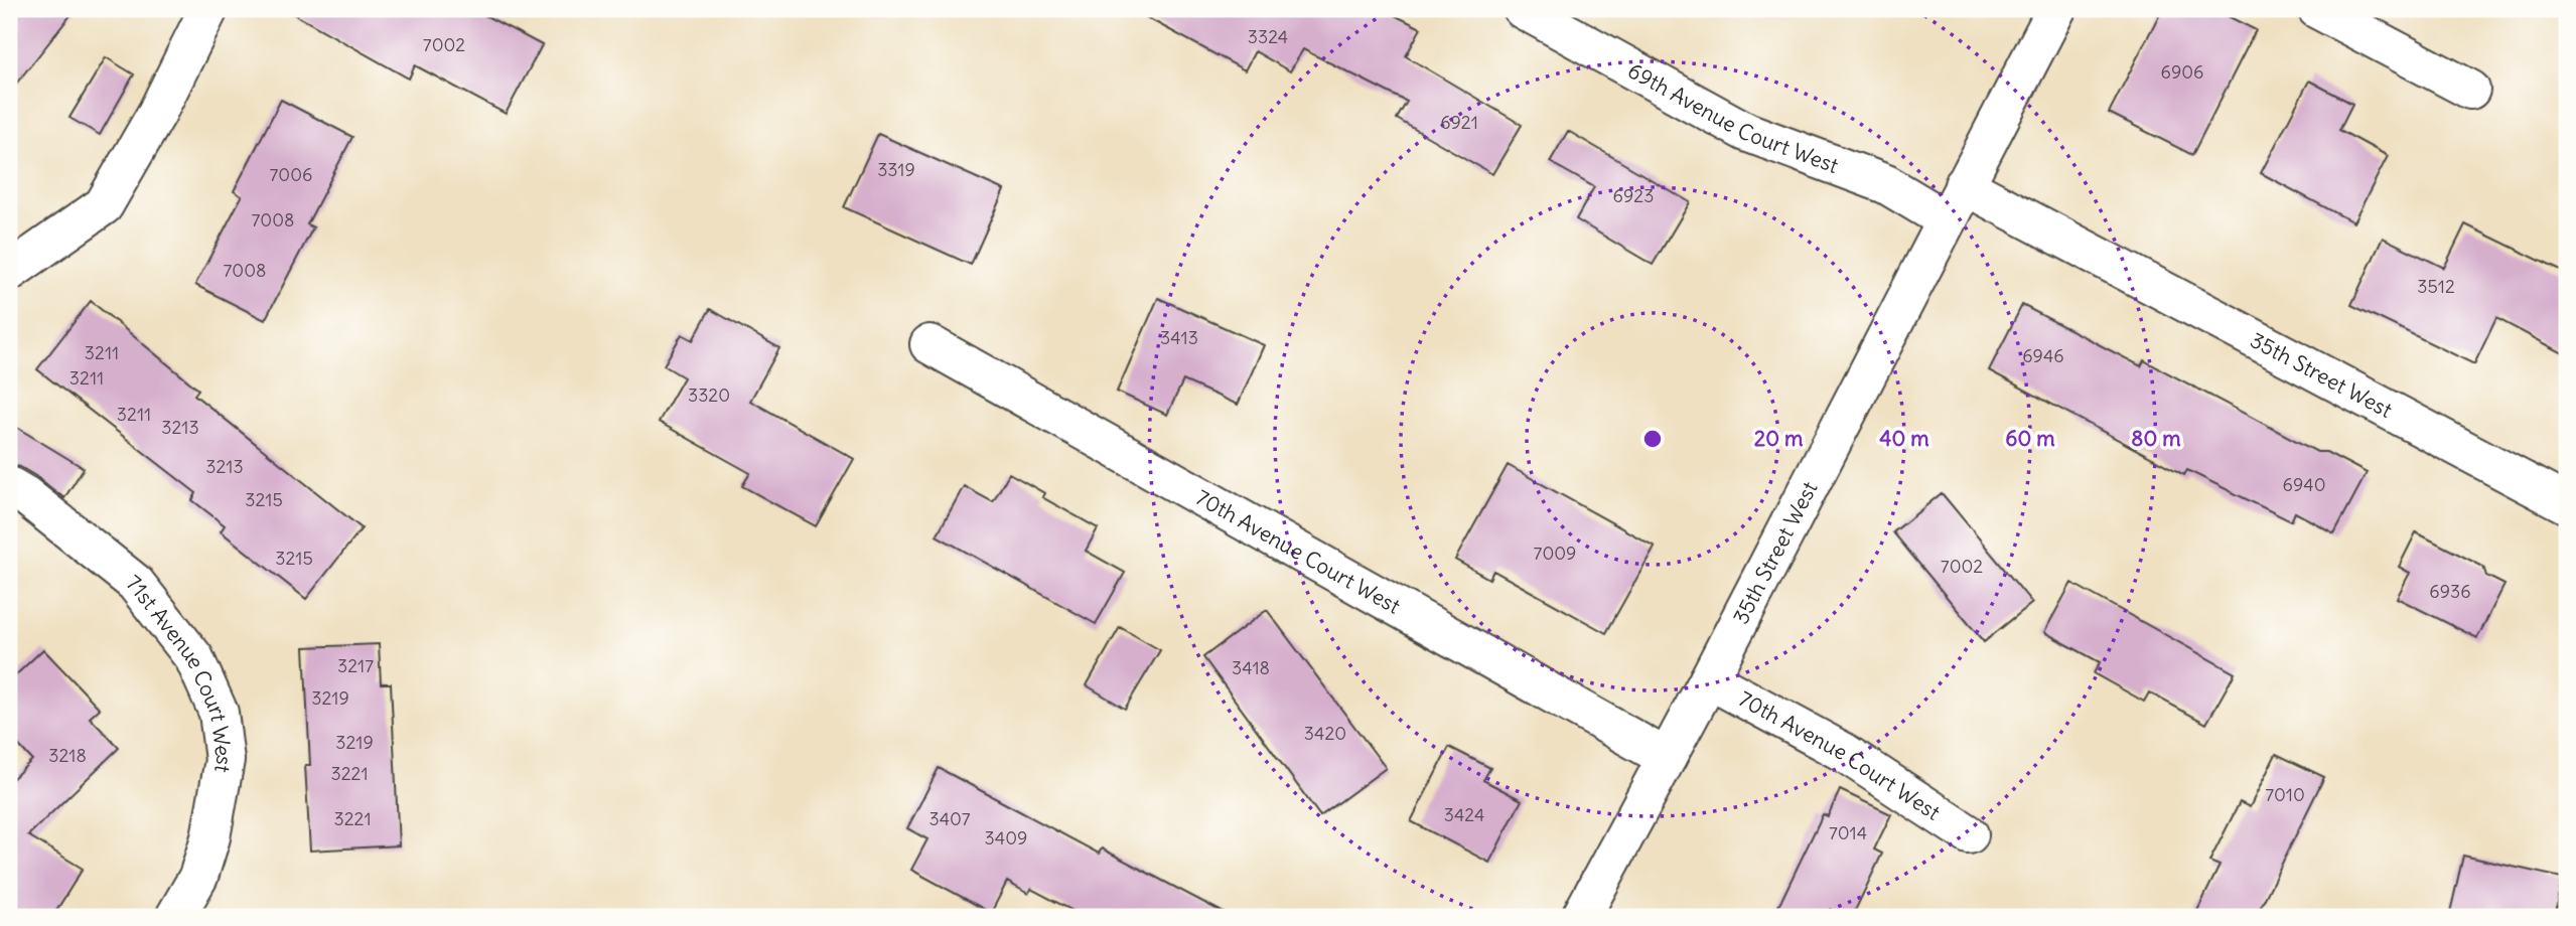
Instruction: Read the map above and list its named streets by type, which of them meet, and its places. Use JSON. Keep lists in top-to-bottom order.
{
  "streets": {
    "street": [
      "69th Avenue Court West",
      "35th Street West",
      "70th Avenue Court West",
      "71st Avenue Court West"
    ]
  },
  "crossings": [
    ["69th Avenue Court West", "35th Street West"],
    ["35th Street West", "70th Avenue Court West"]
  ],
  "house_numbers": [
    "3324",
    "7002",
    "6906",
    "6921",
    "3319",
    "7006",
    "6923",
    "7008",
    "7008",
    "3512",
    "3413",
    "3211",
    "6946",
    "3211",
    "3320",
    "3211",
    "3213",
    "3213",
    "6940",
    "3215",
    "7009",
    "3215",
    "7002",
    "6936",
    "3217",
    "3418",
    "3219",
    "3420",
    "3219",
    "3218",
    "3221",
    "7010",
    "3424",
    "3221",
    "3407",
    "7014",
    "3409"
  ],
  "rings": [
    "20 m",
    "40 m",
    "60 m",
    "80 m"
  ]
}
